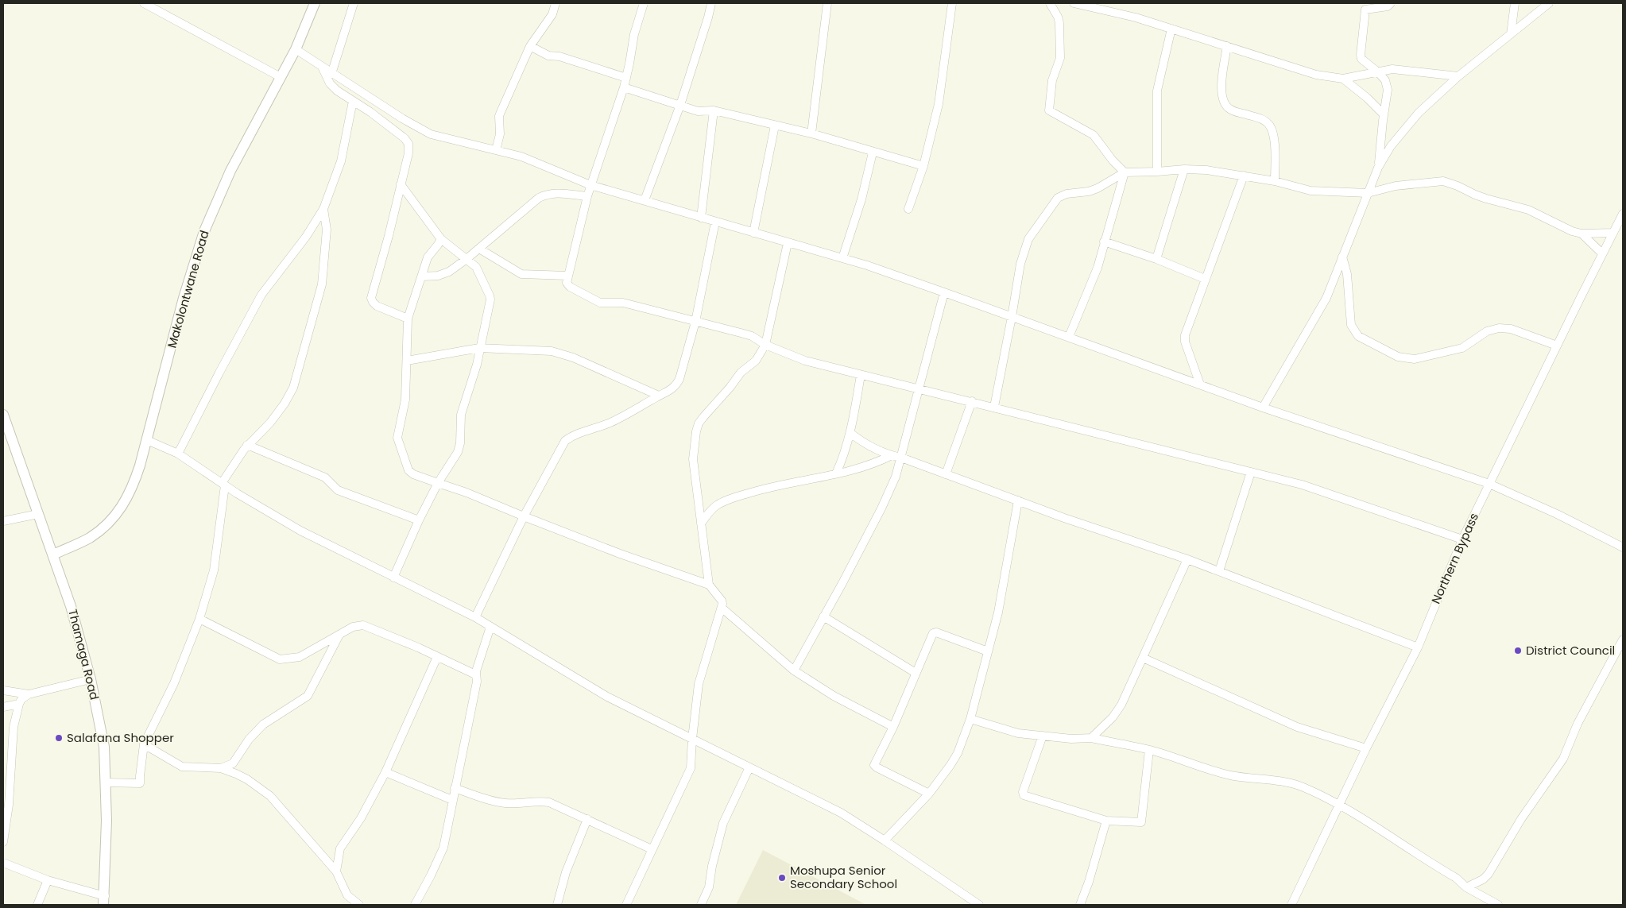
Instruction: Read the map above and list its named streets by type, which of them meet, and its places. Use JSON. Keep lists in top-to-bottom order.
{
  "streets": {
    "main road": ["Makolontwane Road", "Thamaga Road"],
    "street": ["Northern Bypass"]
  },
  "crossings": [
    ["Makolontwane Road", "Thamaga Road"]
  ],
  "places": ["District Council", "Salafana Shopper", "Moshupa Senior Secondary School"]
}
